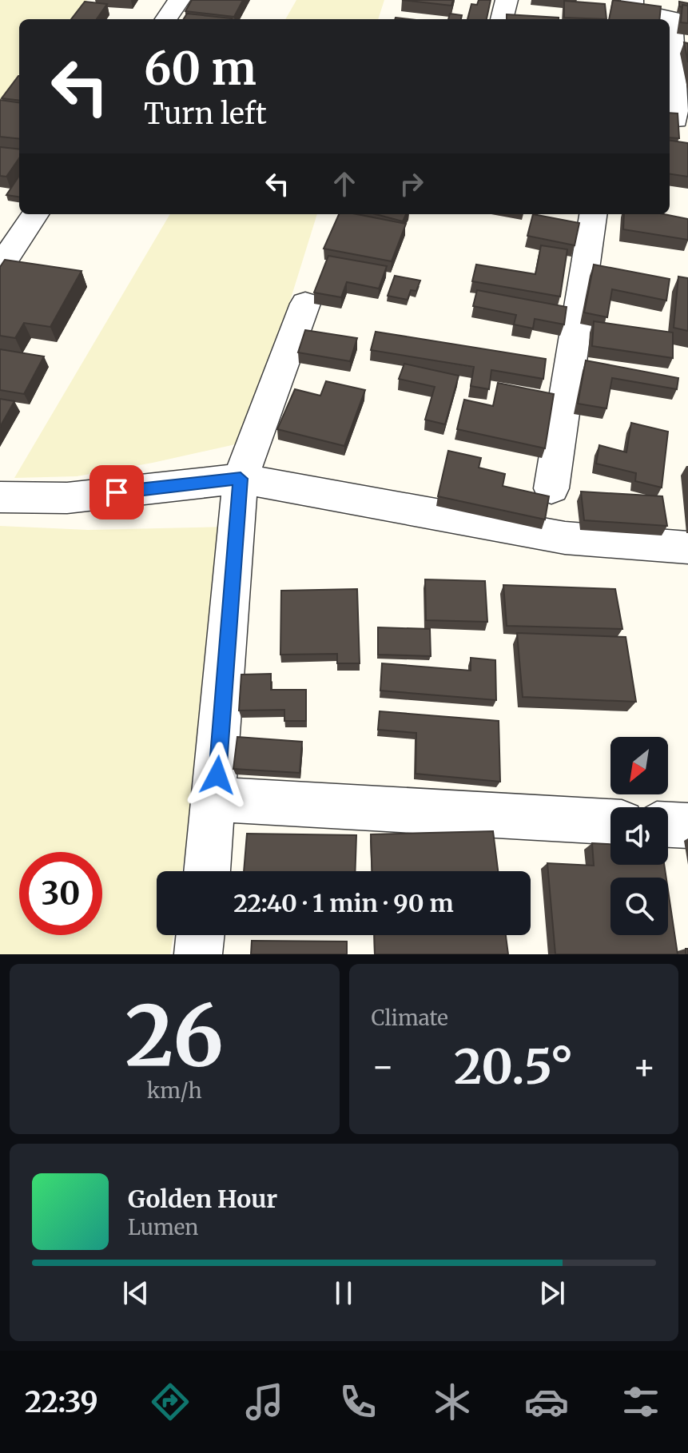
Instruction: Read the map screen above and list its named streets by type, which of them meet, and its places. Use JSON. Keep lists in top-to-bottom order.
{
  "north": "bottom left",
  "page": {
    "turn": ["60 m", "Turn left"],
    "limit": "30",
    "trip": "22:40 · 1 min · 90 m",
    "tile": [
      ["26", "km/h"],
      "Climate"
    ],
    "heat": ["−", "20.5°", "+"],
    "song": ["Golden Hour", "Lumen"],
    "tabs": "22:39"
  }
}
